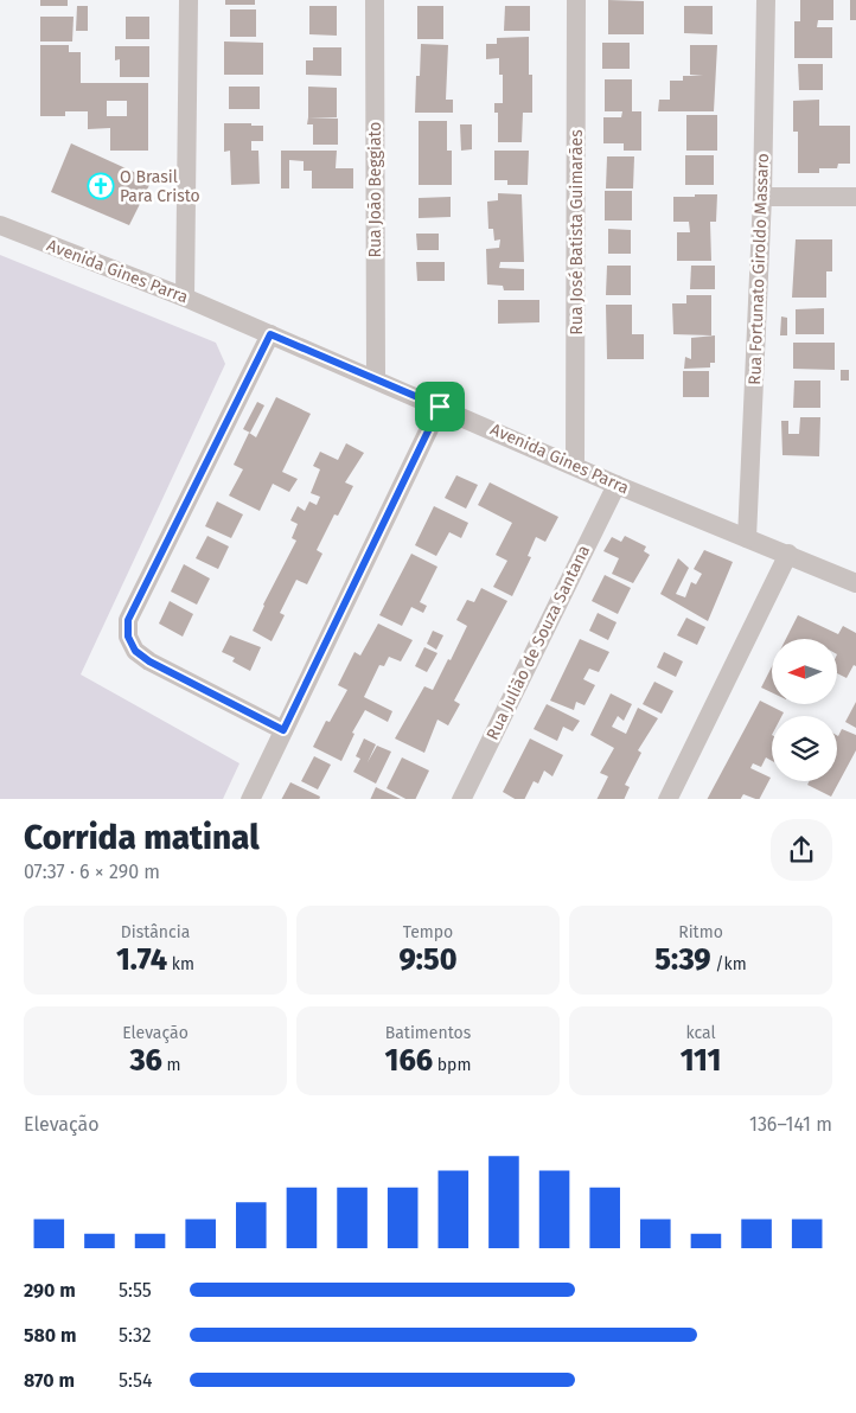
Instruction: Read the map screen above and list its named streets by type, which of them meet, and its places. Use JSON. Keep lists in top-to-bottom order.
{
  "streets": {
    "street": [
      "Rua João Beggiato",
      "Rua José Batista Guimarães",
      "Rua Fortunato Giroldo Massaro",
      "Avenida Gines Parra",
      "Rua Julião de Souza Santana"
    ]
  },
  "crossings": [
    ["Rua João Beggiato", "Avenida Gines Parra"],
    ["Rua José Batista Guimarães", "Avenida Gines Parra"],
    ["Rua Fortunato Giroldo Massaro", "Avenida Gines Parra"],
    ["Avenida Gines Parra", "Rua Julião de Souza Santana"]
  ],
  "places": {
    "church": ["O Brasil Para Cristo"]
  },
  "north": "left",
  "page": {
    "heading": ["Corrida matinal", "07:37 · 6 × 290 m"],
    "stats": [
      ["Distância", "1.74 km"],
      ["Tempo", "9:50"],
      ["Ritmo", "5:39 /km"],
      ["Elevação", "36 m"],
      ["Batimentos", "166 bpm"],
      ["kcal", "111"]
    ],
    "chart": ["Elevação", "136–141 m"],
    "list": [
      {
        "name": "290 m",
        "note": "5:55"
      },
      {
        "name": "580 m",
        "note": "5:32"
      },
      {
        "name": "870 m",
        "note": "5:54"
      }
    ]
  }
}
